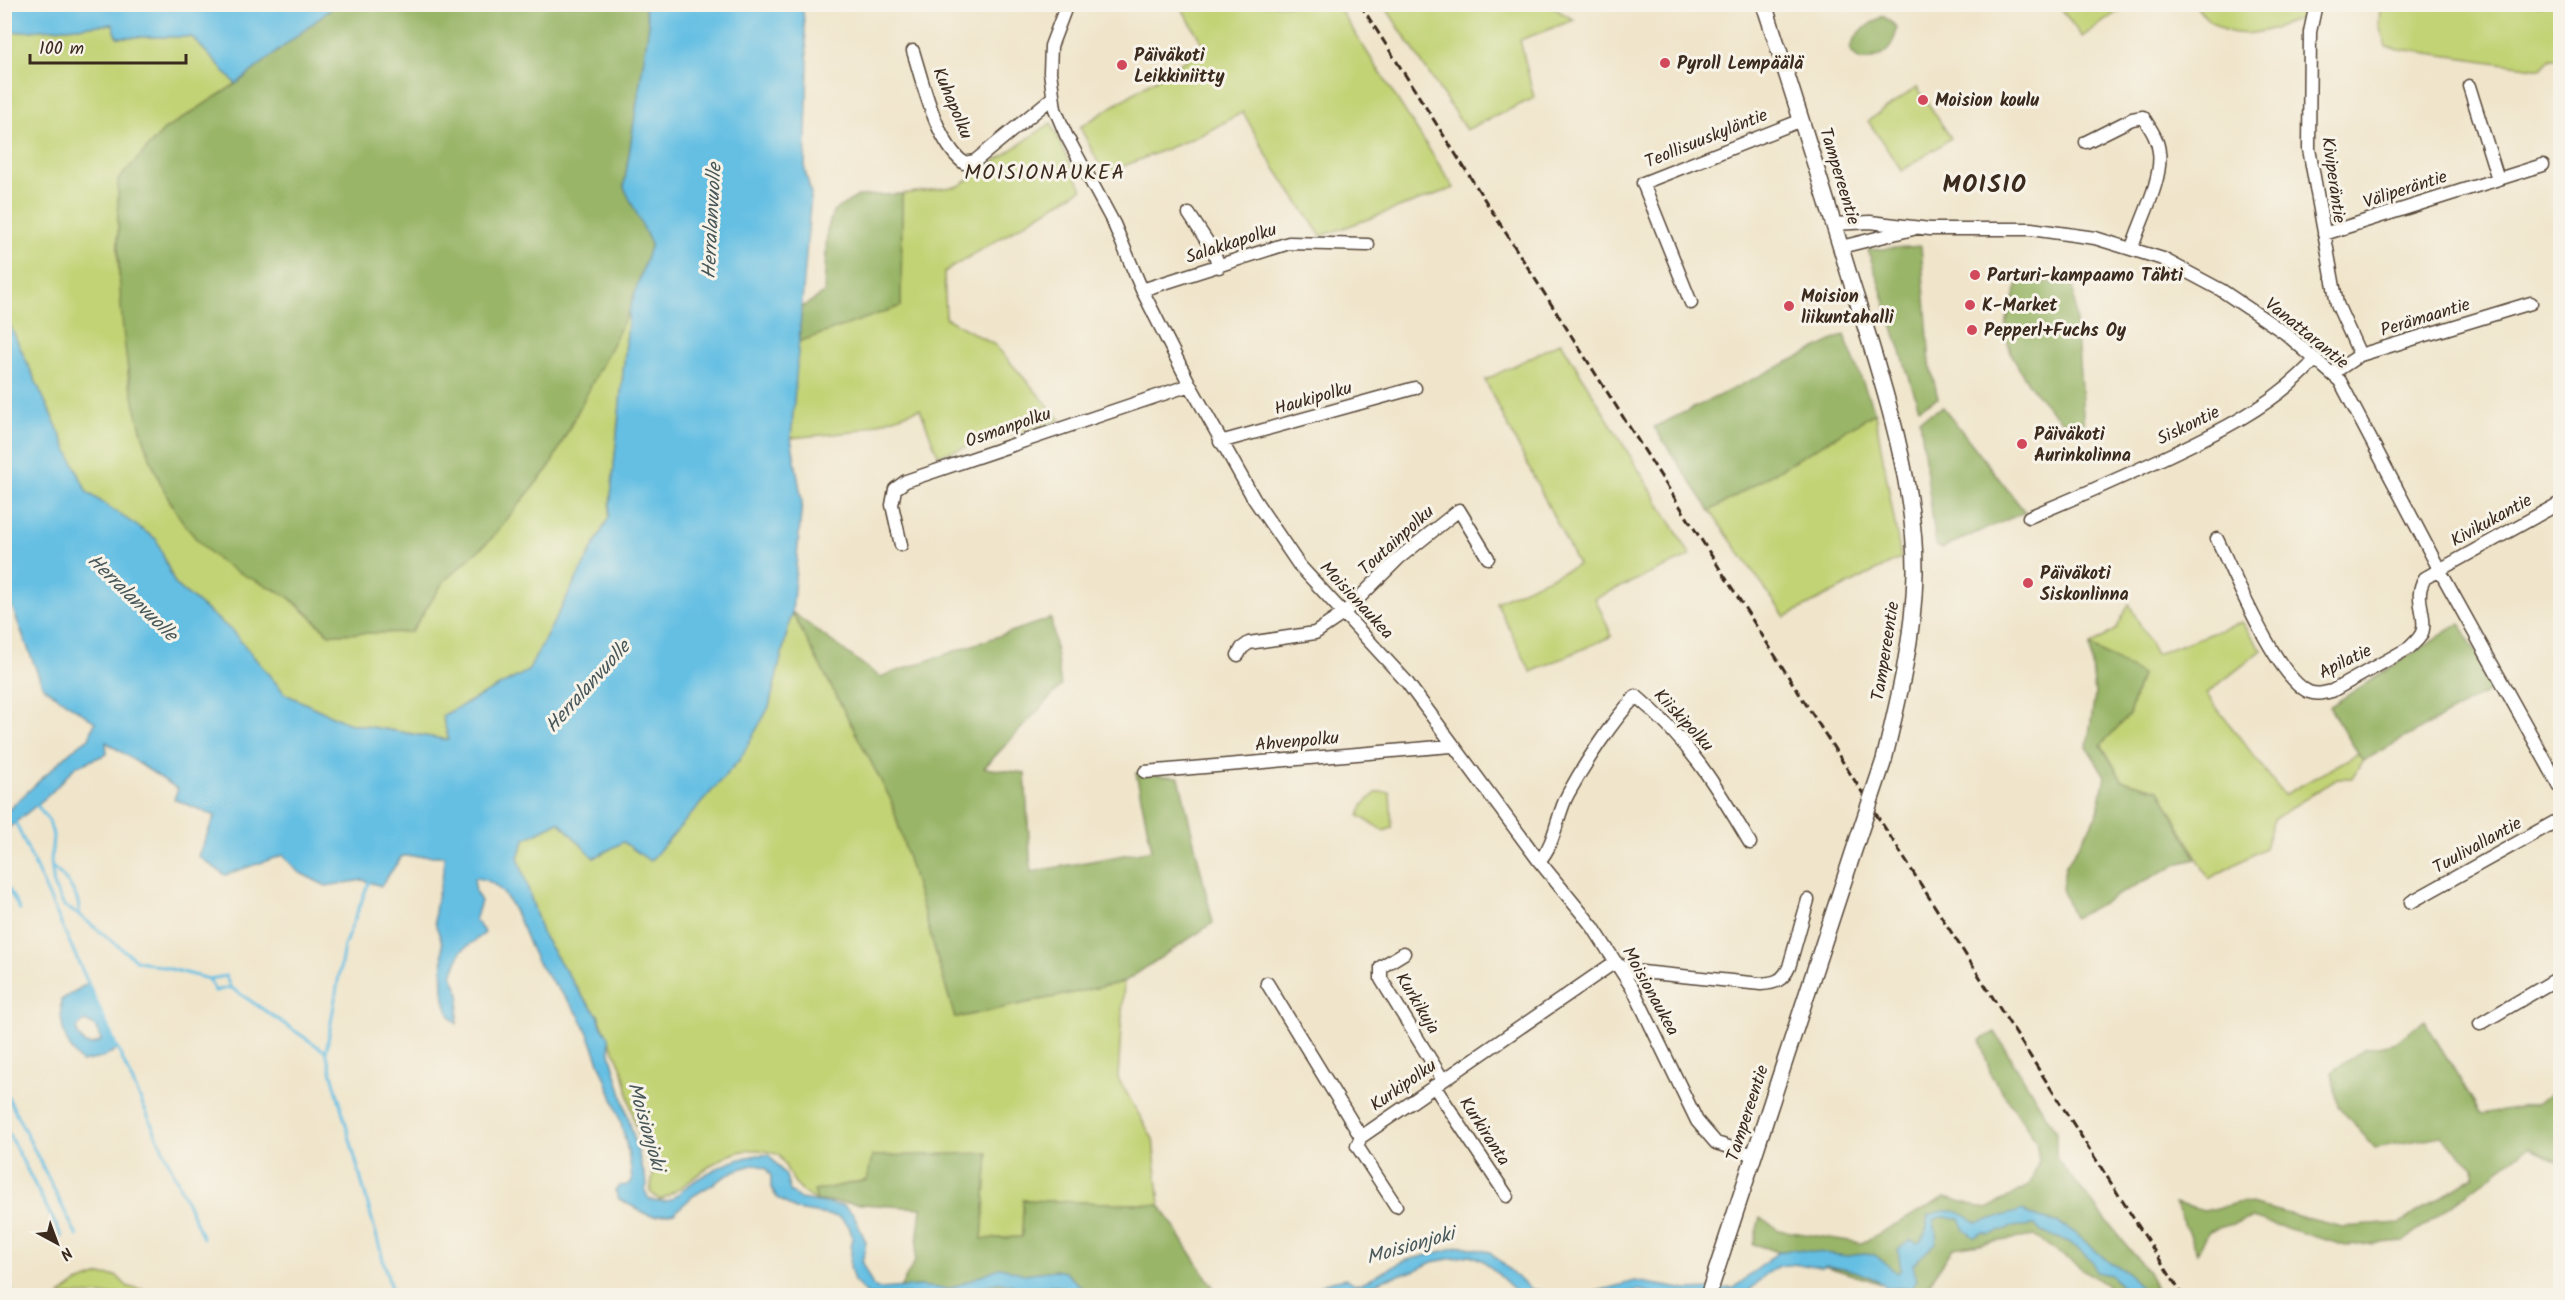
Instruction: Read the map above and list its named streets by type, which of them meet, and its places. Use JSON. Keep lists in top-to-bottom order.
{
  "streets": {
    "main road": ["Tampereentie"],
    "street": [
      "Kuhapolku",
      "Teollisuuskyläntie",
      "Kiviperäntie",
      "Väliperäntie",
      "Salakkapolku",
      "Perämaantie",
      "Vanattarantie",
      "Haukipolku",
      "Siskontie",
      "Osmanpolku",
      "Kivikukantie",
      "Toutainpolku",
      "Moisionaukea",
      "Apilatie",
      "Kiiskipolku",
      "Ahvenpolku",
      "Tuulivallantie",
      "Kurkikuja",
      "Kurkipolku",
      "Kurkiranta"
    ]
  },
  "crossings": [
    ["Kuhapolku", "Moisionaukea"],
    ["Teollisuuskyläntie", "Tampereentie"],
    ["Tampereentie", "Vanattarantie"],
    ["Tampereentie", "Moisionaukea"],
    ["Kiviperäntie", "Väliperäntie"],
    ["Kiviperäntie", "Perämaantie"],
    ["Salakkapolku", "Moisionaukea"],
    ["Perämaantie", "Vanattarantie"],
    ["Vanattarantie", "Siskontie"],
    ["Vanattarantie", "Kivikukantie"],
    ["Vanattarantie", "Apilatie"],
    ["Haukipolku", "Moisionaukea"],
    ["Osmanpolku", "Moisionaukea"],
    ["Kivikukantie", "Apilatie"],
    ["Toutainpolku", "Moisionaukea"],
    ["Moisionaukea", "Kiiskipolku"],
    ["Moisionaukea", "Ahvenpolku"],
    ["Moisionaukea", "Kurkipolku"],
    ["Kurkikuja", "Kurkipolku"],
    ["Kurkikuja", "Kurkiranta"],
    ["Kurkipolku", "Kurkiranta"]
  ],
  "districts": ["MOISIONAUKEA", "MOISIO"],
  "water": ["Herralanvuolle", "Moisionjoki"],
  "places": [
    "Pyroll Lempäälä",
    "Päiväkoti Leikkiniitty",
    "Moision koulu",
    "Parturi-kampaamo Tähti",
    "K-Market",
    "Moision liikuntahalli",
    "Pepperl+Fuchs Oy",
    "Päiväkoti Aurinkolinna",
    "Päiväkoti Siskonlinna"
  ],
  "scale_bar": "100 m",
  "north": "bottom right"
}
